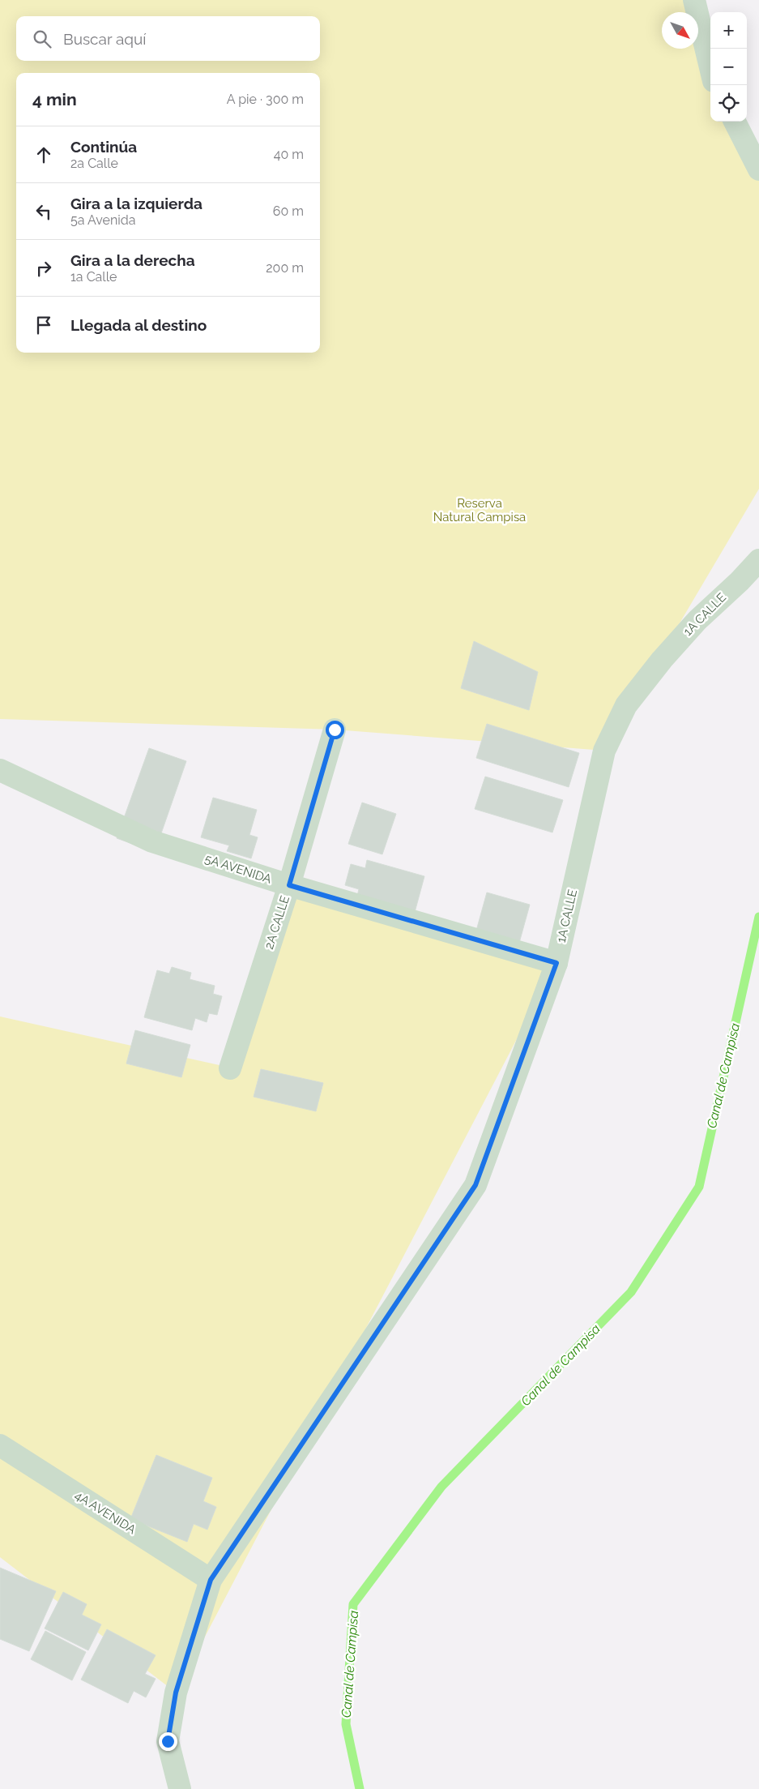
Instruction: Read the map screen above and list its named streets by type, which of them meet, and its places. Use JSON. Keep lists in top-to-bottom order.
{
  "streets": {
    "street": [
      "1A CALLE",
      "5A AVENIDA",
      "2A CALLE",
      "4A AVENIDA"
    ]
  },
  "crossings": [
    ["1A CALLE", "5A AVENIDA"],
    ["1A CALLE", "4A AVENIDA"],
    ["5A AVENIDA", "2A CALLE"]
  ],
  "water": ["Canal de Campisa"],
  "parks": ["Reserva Natural Campisa"],
  "north": "bottom right",
  "page": {
    "map_buttons": ["+", "−"],
    "search": "Buscar aquí",
    "heading": ["4 min", "A pie · 300 m"],
    "list": [
      ["Continúa", "2a Calle", "40 m"],
      ["Gira a la izquierda", "5a Avenida", "60 m"],
      ["Gira a la derecha", "1a Calle", "200 m"],
      "Llegada al destino"
    ]
  }
}
